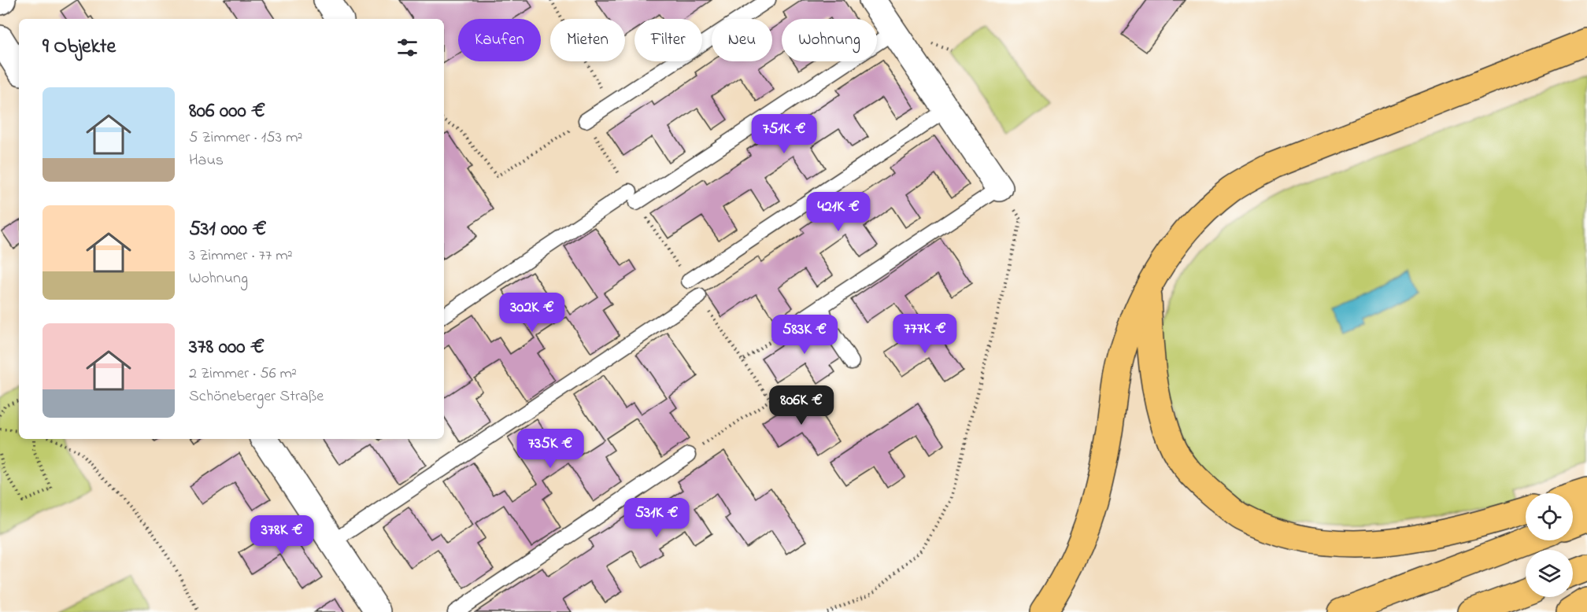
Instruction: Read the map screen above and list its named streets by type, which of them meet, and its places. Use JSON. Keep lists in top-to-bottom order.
{
  "page": {
    "chip": [
      "Kaufen",
      "Mieten",
      "Filter",
      "Neu",
      "Wohnung"
    ],
    "heading": "9 Objekte",
    "list": [
      {
        "name": "806 000 €",
        "note": "5 Zimmer · 153 m² · Haus"
      },
      {
        "name": "531 000 €",
        "note": "3 Zimmer · 77 m² · Wohnung"
      },
      {
        "name": "378 000 €",
        "note": "2 Zimmer · 56 m² · Schöneberger Straße"
      }
    ],
    "price": [
      "751K €",
      "421K €",
      "302K €",
      "777K €",
      "583K €",
      "806K €",
      "735K €",
      "531K €",
      "378K €"
    ]
  }
}
